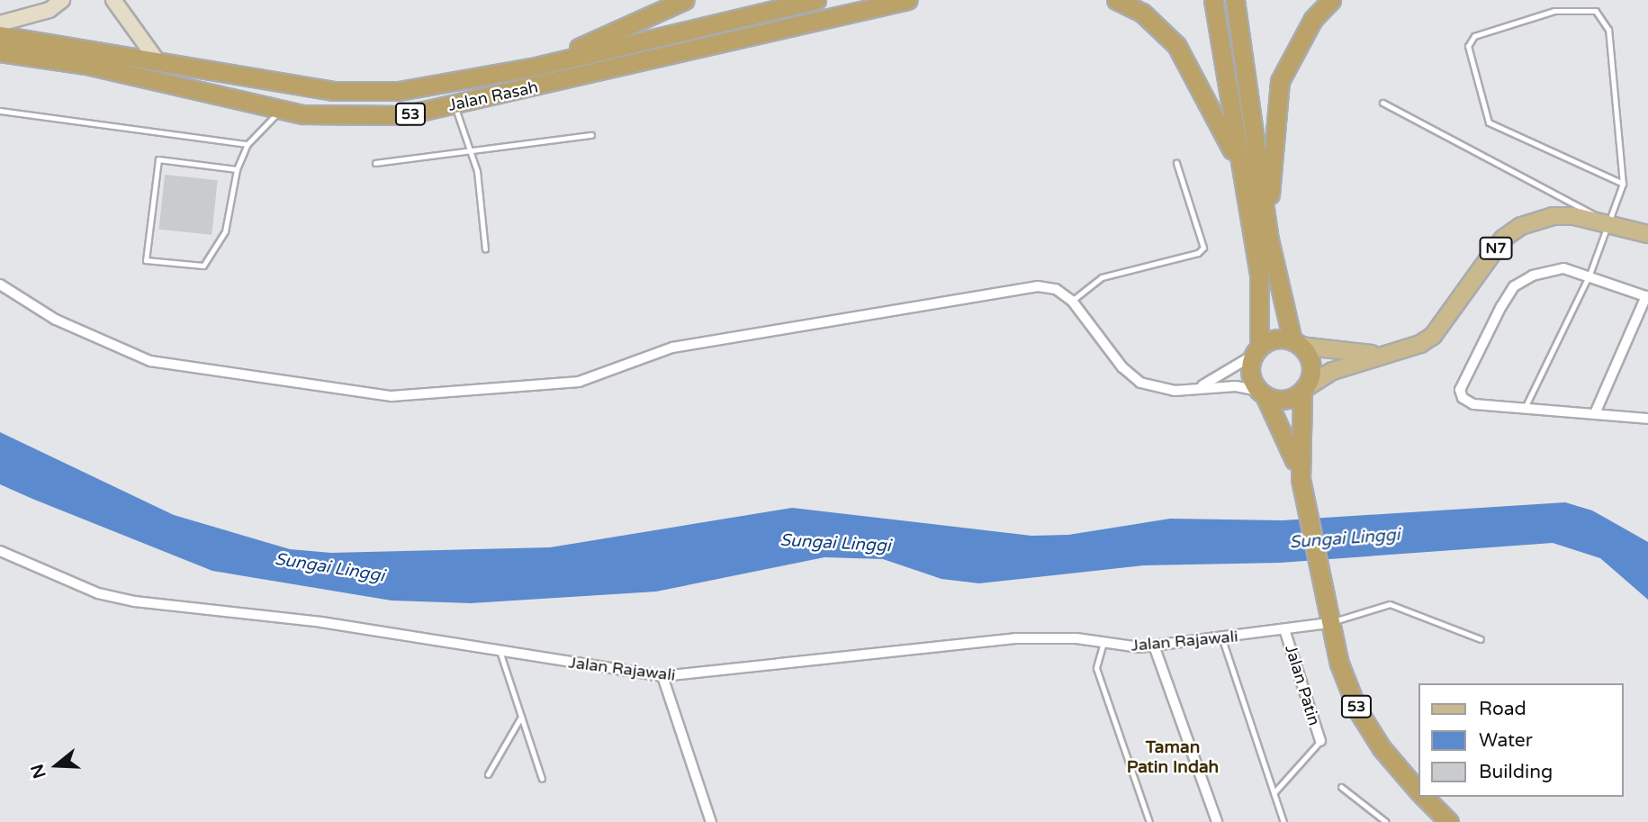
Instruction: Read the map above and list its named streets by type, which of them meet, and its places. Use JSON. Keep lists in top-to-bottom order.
{
  "streets": {
    "highway": ["Jalan Rasah", "53"],
    "main road": ["N7"],
    "street": ["Jalan Rajawali", "Jalan Patin"]
  },
  "crossings": [
    ["53", "N7"],
    ["53", "Jalan Rajawali"],
    ["Jalan Rajawali", "Jalan Patin"]
  ],
  "districts": ["Taman Patin Indah"],
  "water": ["Sungai Linggi"],
  "legend": ["Road", "Water", "Building"],
  "north": "left"
}
